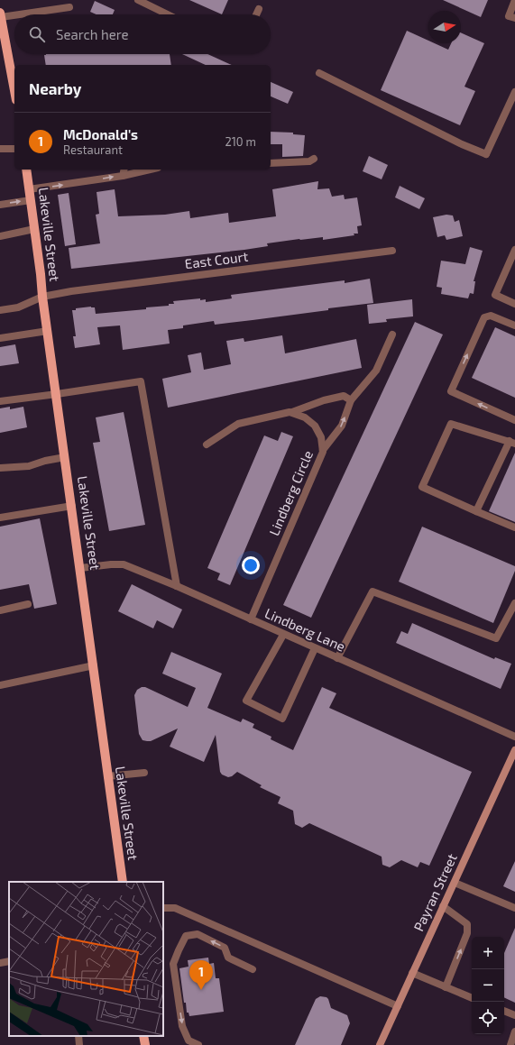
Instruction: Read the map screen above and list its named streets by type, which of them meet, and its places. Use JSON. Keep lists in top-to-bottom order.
{
  "streets": {
    "main road": ["Lakeville Street", "Payran Street"],
    "street": ["East Court", "Lindberg Circle", "Lindberg Lane"]
  },
  "crossings": [
    ["Lakeville Street", "East Court"],
    ["Lakeville Street", "Lindberg Lane"],
    ["Lindberg Circle", "Lindberg Lane"]
  ],
  "north": "right",
  "page": {
    "search": "Search here",
    "heading": "Nearby",
    "list": [
      {
        "mark": "1",
        "name": "McDonald's",
        "note": "Restaurant",
        "value": "210 m"
      }
    ],
    "map_buttons": ["+", "−"],
    "pins": "1"
  }
}
